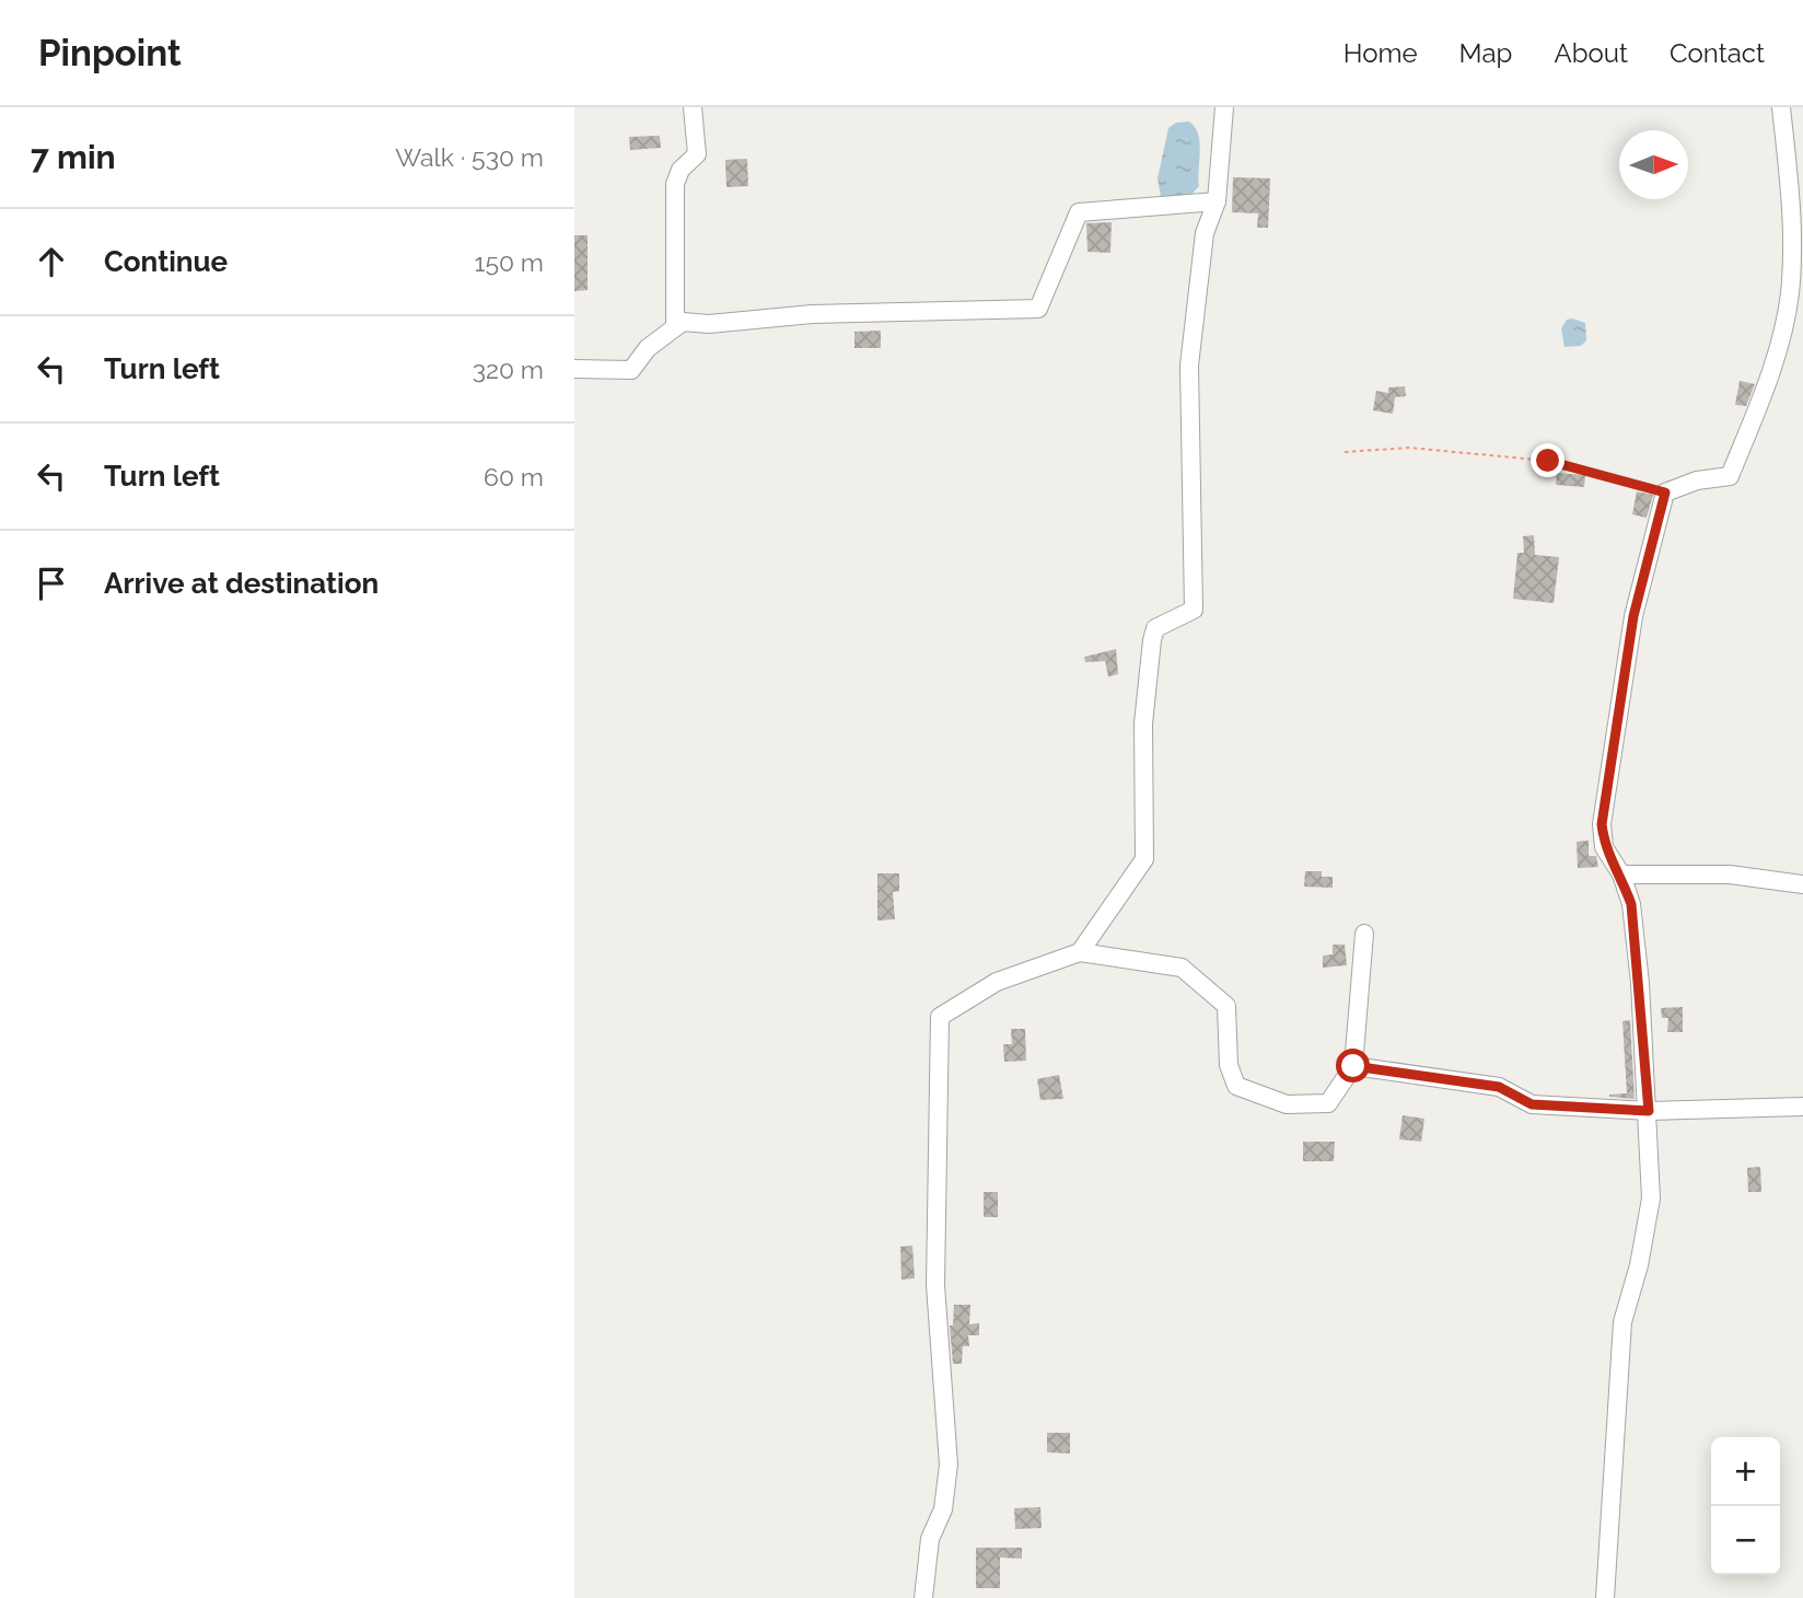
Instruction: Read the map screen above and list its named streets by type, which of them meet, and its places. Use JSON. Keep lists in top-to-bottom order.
{
  "north": "right",
  "page": {
    "header": "Pinpoint",
    "nav": [
      "Home",
      "Map",
      "About",
      "Contact"
    ],
    "heading": ["7 min", "Walk · 530 m"],
    "list": [
      ["Continue", "150 m"],
      ["Turn left", "320 m"],
      ["Turn left", "60 m"],
      "Arrive at destination"
    ],
    "map_buttons": ["+", "−"]
  }
}
